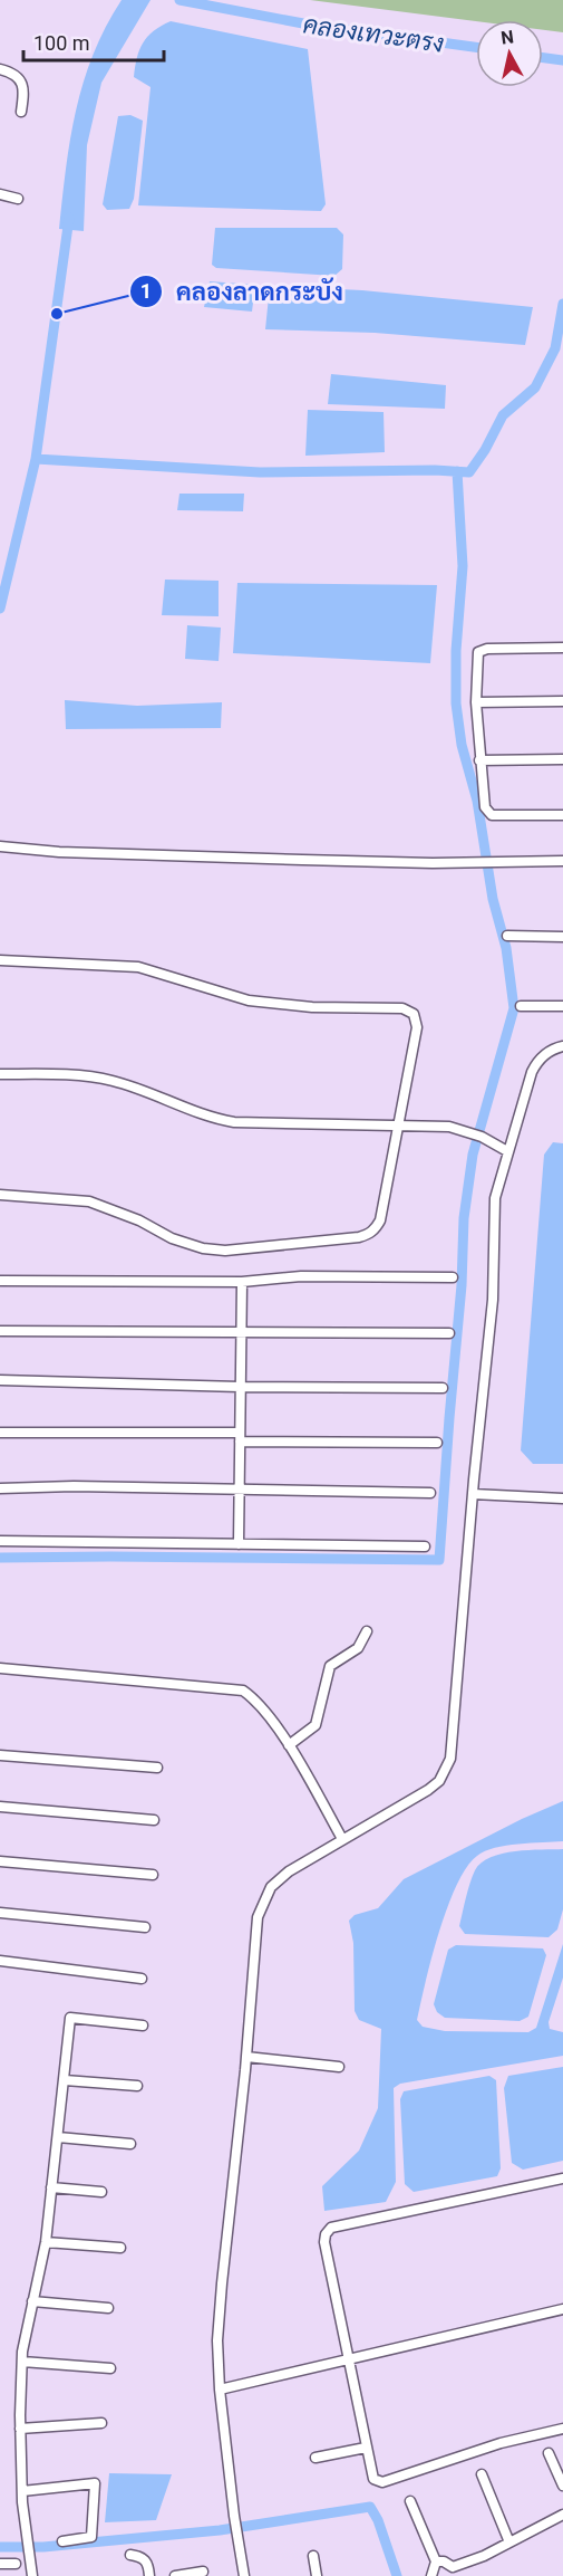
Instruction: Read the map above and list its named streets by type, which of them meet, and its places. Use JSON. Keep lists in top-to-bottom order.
{
  "water": ["คลองเทวะตรง"],
  "places": ["คลองลาดกระบัง"],
  "scale_bar": "100 m",
  "north": "top"
}
